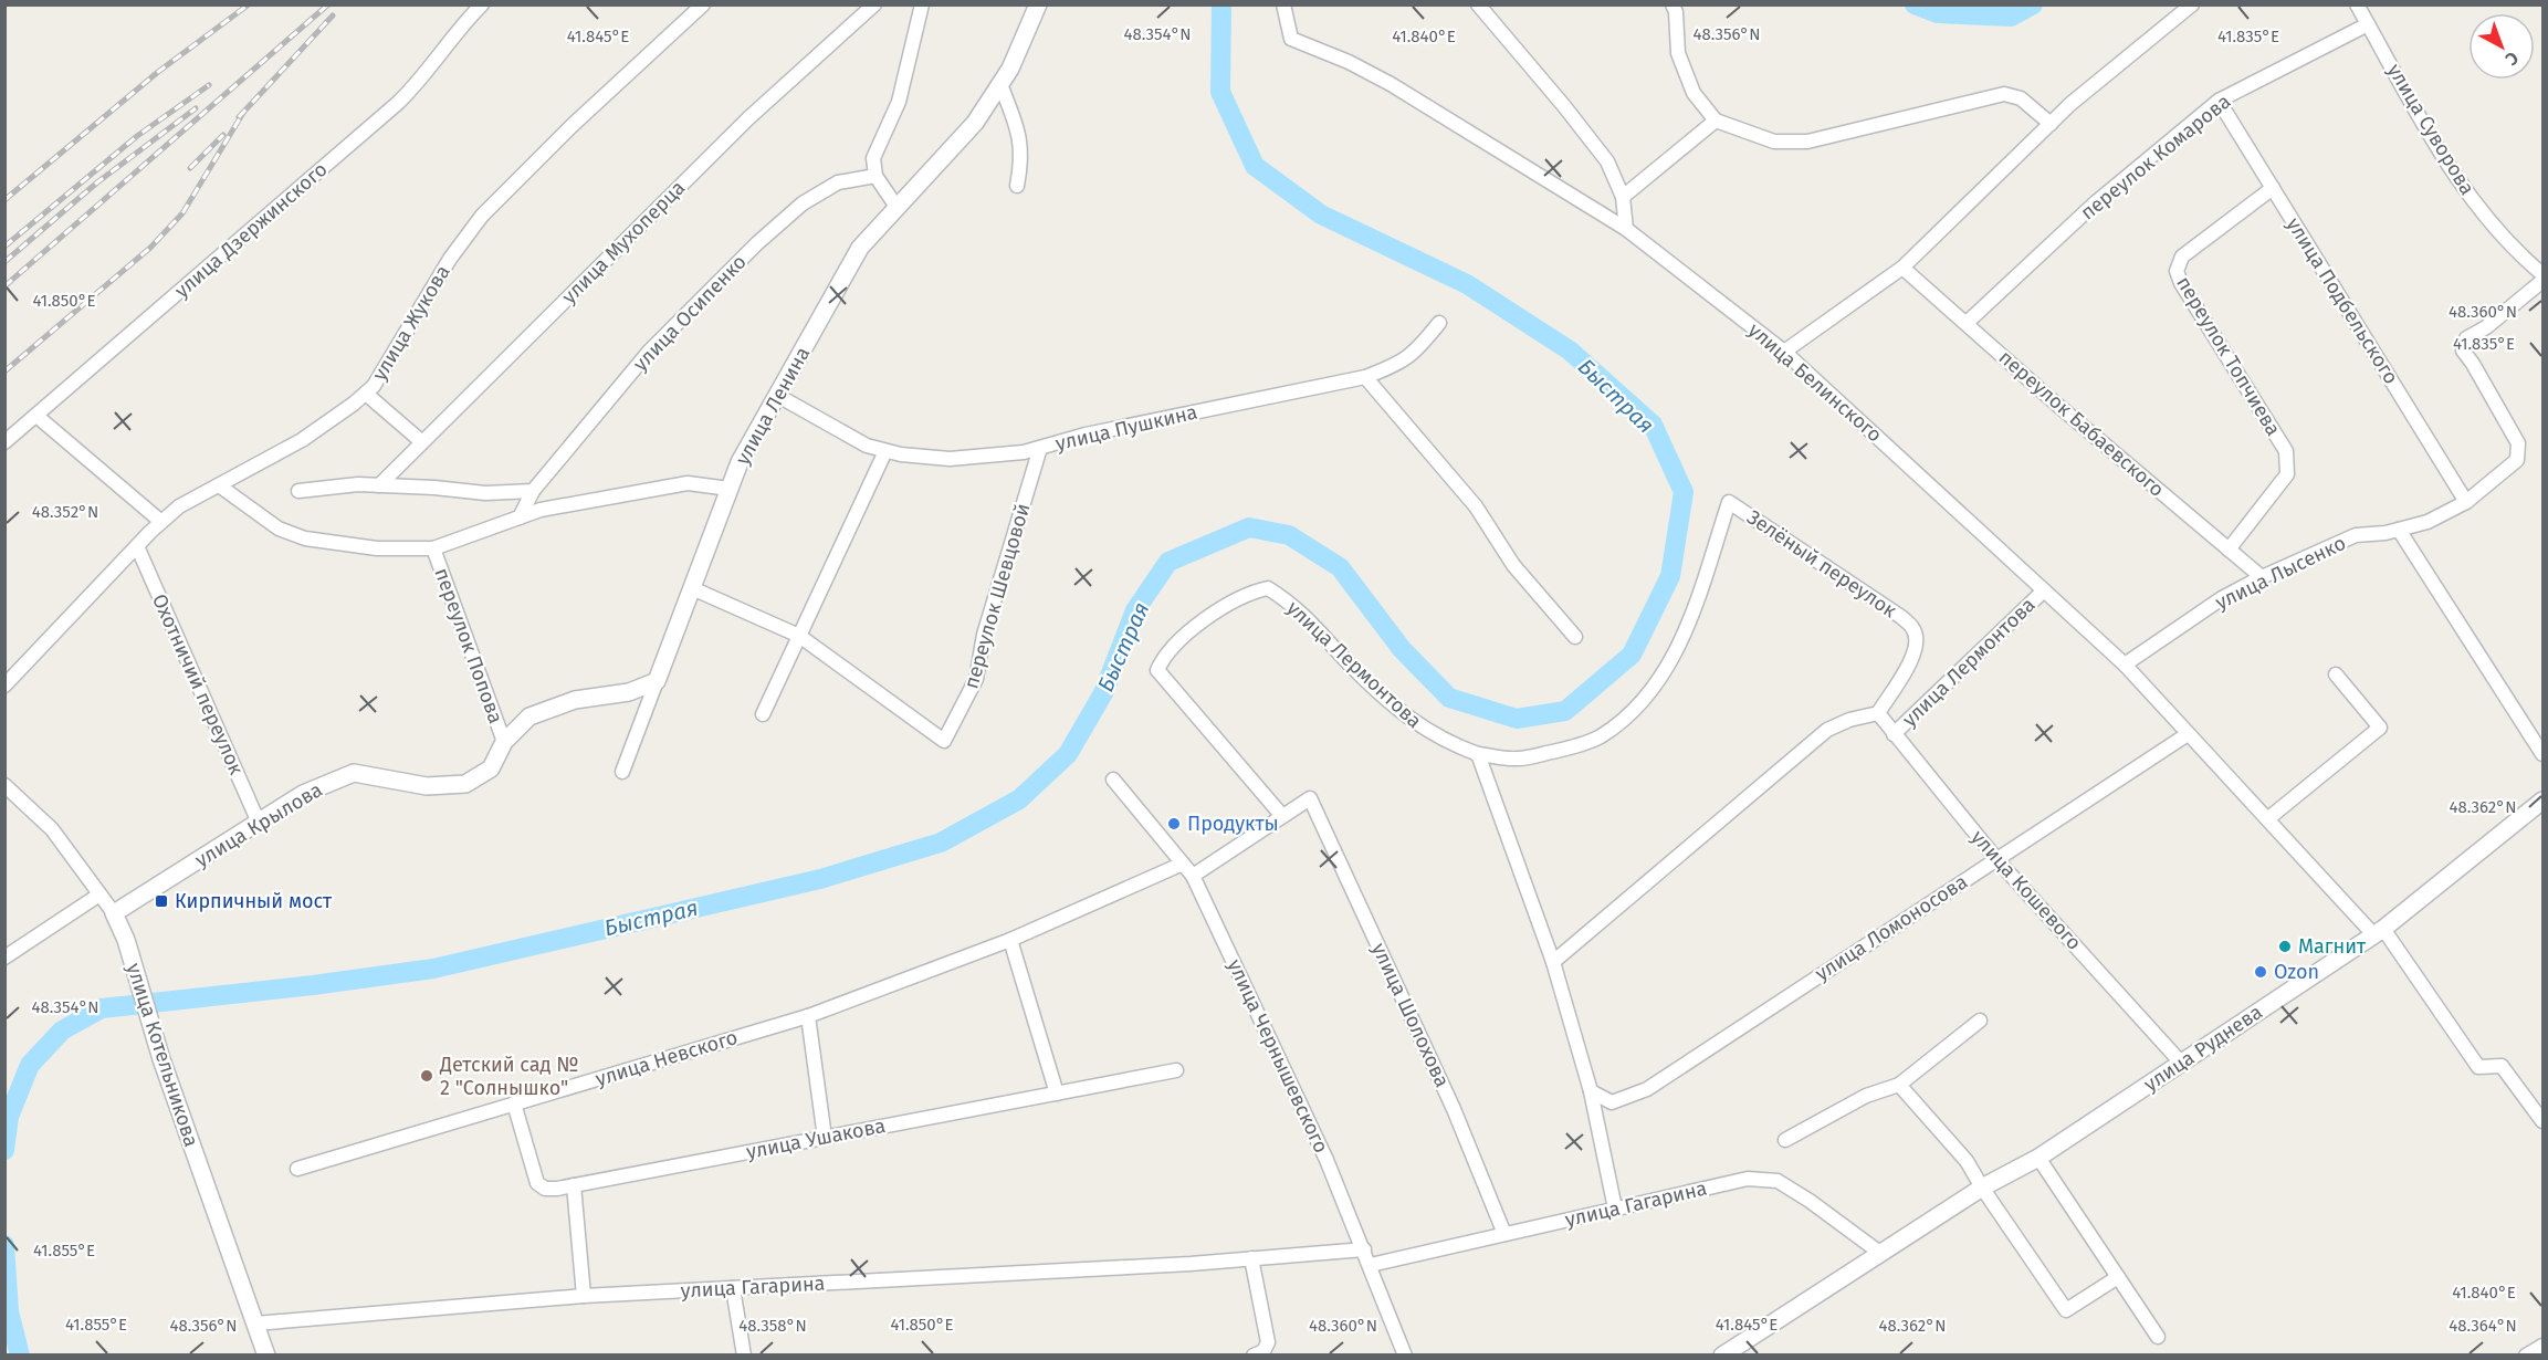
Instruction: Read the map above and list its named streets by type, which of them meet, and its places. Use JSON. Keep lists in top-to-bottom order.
{
  "streets": {
    "street": [
      "улица Суворова",
      "переулок Комарова",
      "улица Дзержинского",
      "улица Мухоперца",
      "улица Подбельского",
      "улица Осипенко",
      "улица Жукова",
      "переулок Топчиева",
      "улица Белинского",
      "улица Ленина",
      "переулок Бабаевского",
      "улица Пушкина",
      "Зелёный переулок",
      "улица Лысенко",
      "переулок Шевцовой",
      "переулок Попова",
      "улица Лермонтова",
      "Охотничий переулок",
      "улица Крылова",
      "улица Кошевого",
      "улица Ломоносова",
      "улица Шолохова",
      "улица Руднева",
      "улица Котельникова",
      "улица Чернышевского",
      "улица Невского",
      "улица Ушакова",
      "улица Гагарина"
    ]
  },
  "crossings": [
    ["улица Суворова", "переулок Комарова"],
    ["переулок Комарова", "улица Подбельского"],
    ["переулок Комарова", "переулок Бабаевского"],
    ["улица Подбельского", "переулок Топчиева"],
    ["улица Подбельского", "улица Лысенко"],
    ["улица Жукова", "Охотничий переулок"],
    ["переулок Топчиева", "переулок Бабаевского"],
    ["улица Белинского", "улица Лысенко"],
    ["улица Белинского", "улица Лермонтова"],
    ["улица Белинского", "улица Ломоносова"],
    ["улица Белинского", "улица Руднева"],
    ["улица Ленина", "улица Пушкина"],
    ["улица Ленина", "улица Крылова"],
    ["переулок Бабаевского", "улица Лысенко"],
    ["улица Пушкина", "переулок Шевцовой"],
    ["Зелёный переулок", "улица Лермонтова"],
    ["переулок Попова", "улица Крылова"],
    ["улица Лермонтова", "улица Кошевого"],
    ["улица Лермонтова", "улица Шолохова"],
    ["Охотничий переулок", "улица Крылова"],
    ["улица Крылова", "улица Котельникова"],
    ["улица Кошевого", "улица Ломоносова"],
    ["улица Кошевого", "улица Руднева"],
    ["улица Шолохова", "улица Гагарина"],
    ["улица Руднева", "улица Гагарина"],
    ["улица Котельникова", "улица Гагарина"],
    ["улица Чернышевского", "улица Невского"],
    ["улица Чернышевского", "улица Гагарина"],
    ["улица Невского", "улица Ушакова"]
  ],
  "water": ["Быстрая"],
  "places": {
    "other": [
      "Продукты",
      "Магнит",
      "Ozon",
      "Детский сад № 2 \"Солнышко\""
    ],
    "transit": ["Кирпичный мост"]
  },
  "north": "bottom right",
  "coordinates": [
    "48.354°N",
    "48.356°N",
    "41.835°E",
    "41.845°E",
    "41.840°E",
    "41.850°E",
    "48.360°N",
    "48.352°N",
    "48.362°N",
    "41.855°E",
    "48.358°N",
    "48.364°N"
  ]
}
